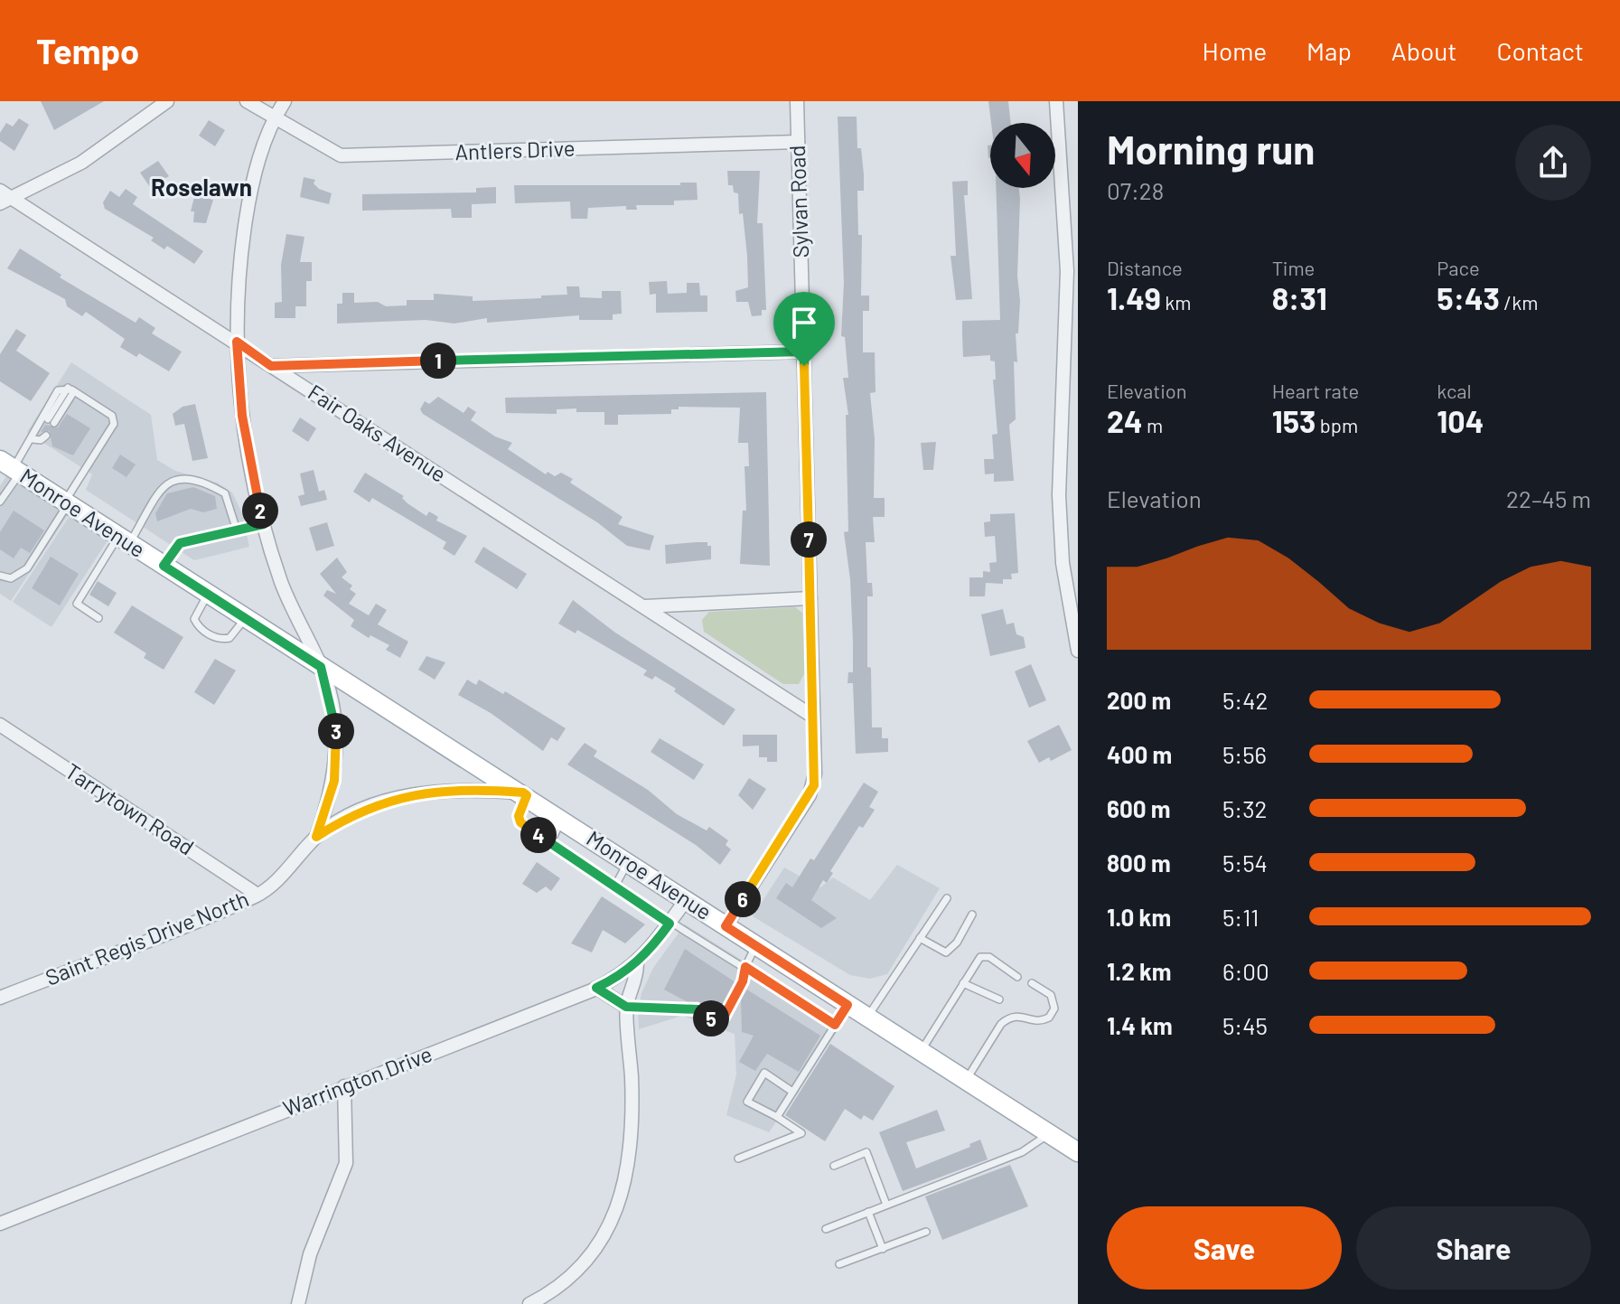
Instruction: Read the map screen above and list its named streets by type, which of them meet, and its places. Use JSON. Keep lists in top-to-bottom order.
{
  "streets": {
    "main road": ["Monroe Avenue"],
    "street": [
      "Antlers Drive",
      "Sylvan Road",
      "Fair Oaks Avenue",
      "Tarrytown Road",
      "Saint Regis Drive North",
      "Warrington Drive"
    ]
  },
  "crossings": [
    ["Antlers Drive", "Sylvan Road"],
    ["Antlers Drive", "Saint Regis Drive North"],
    ["Sylvan Road", "Fair Oaks Avenue"],
    ["Sylvan Road", "Monroe Avenue"],
    ["Fair Oaks Avenue", "Saint Regis Drive North"],
    ["Monroe Avenue", "Saint Regis Drive North"],
    ["Monroe Avenue", "Warrington Drive"],
    ["Tarrytown Road", "Saint Regis Drive North"]
  ],
  "districts": ["Roselawn"],
  "north": "bottom",
  "page": {
    "header": "Tempo",
    "nav": [
      "Home",
      "Map",
      "About",
      "Contact"
    ],
    "heading": ["Morning run", "07:28"],
    "stats": [
      ["Distance", "1.49 km"],
      ["Time", "8:31"],
      ["Pace", "5:43 /km"],
      ["Elevation", "24 m"],
      ["Heart rate", "153 bpm"],
      ["kcal", "104"]
    ],
    "pins": [
      "1",
      "2",
      "7",
      "3",
      "4",
      "6",
      "5"
    ],
    "chart": ["Elevation", "22–45 m"],
    "list": [
      {
        "name": "200 m",
        "note": "5:42"
      },
      {
        "name": "400 m",
        "note": "5:56"
      },
      {
        "name": "600 m",
        "note": "5:32"
      },
      {
        "name": "800 m",
        "note": "5:54"
      },
      {
        "name": "1.0 km",
        "note": "5:11"
      },
      {
        "name": "1.2 km",
        "note": "6:00"
      },
      {
        "name": "1.4 km",
        "note": "5:45"
      }
    ],
    "buttons": ["Save", "Share"]
  }
}
